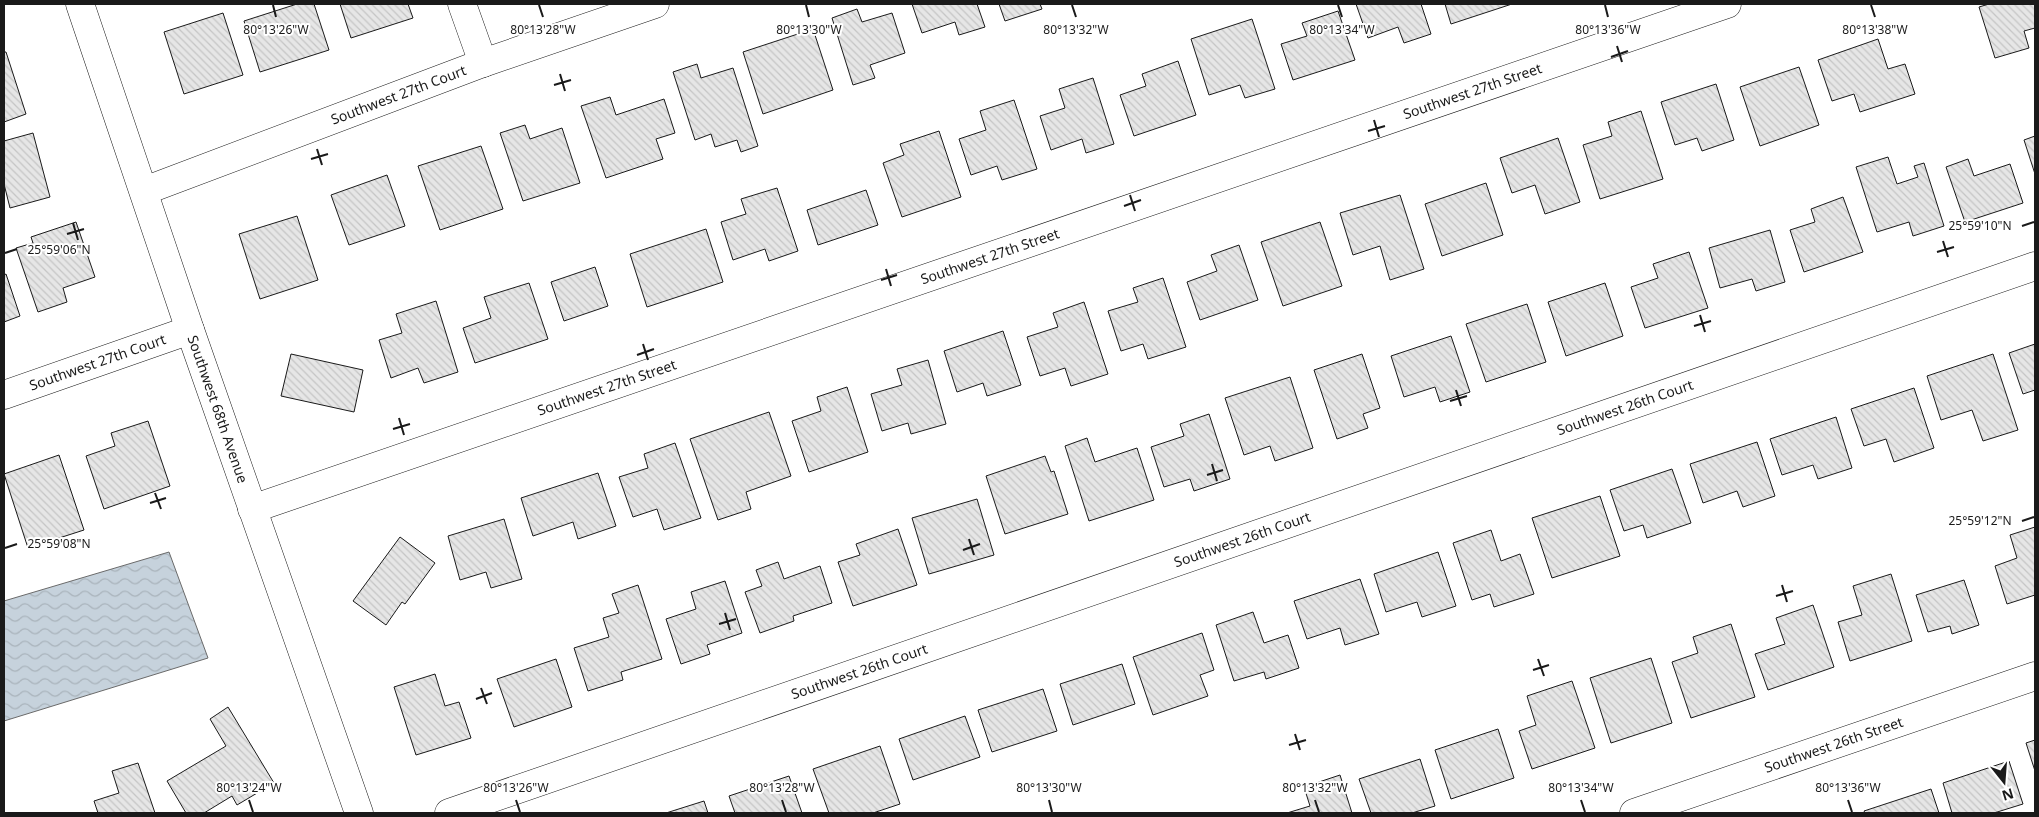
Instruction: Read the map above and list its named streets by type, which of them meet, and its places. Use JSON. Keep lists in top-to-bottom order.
{
  "streets": {
    "street": [
      "Southwest 27th Street",
      "Southwest 27th Court",
      "Southwest 26th Court",
      "Southwest 68th Avenue",
      "Southwest 26th Street"
    ]
  },
  "crossings": [
    ["Southwest 27th Street", "Southwest 68th Avenue"],
    ["Southwest 27th Court", "Southwest 68th Avenue"]
  ],
  "north": "bottom",
  "coordinates": [
    "80°13'26\"W",
    "80°13'28\"W",
    "80°13'30\"W",
    "80°13'32\"W",
    "80°13'34\"W",
    "80°13'36\"W",
    "80°13'38\"W",
    "25°59'10\"N",
    "25°59'06\"N",
    "25°59'12\"N",
    "25°59'08\"N",
    "80°13'24\"W"
  ]
}
